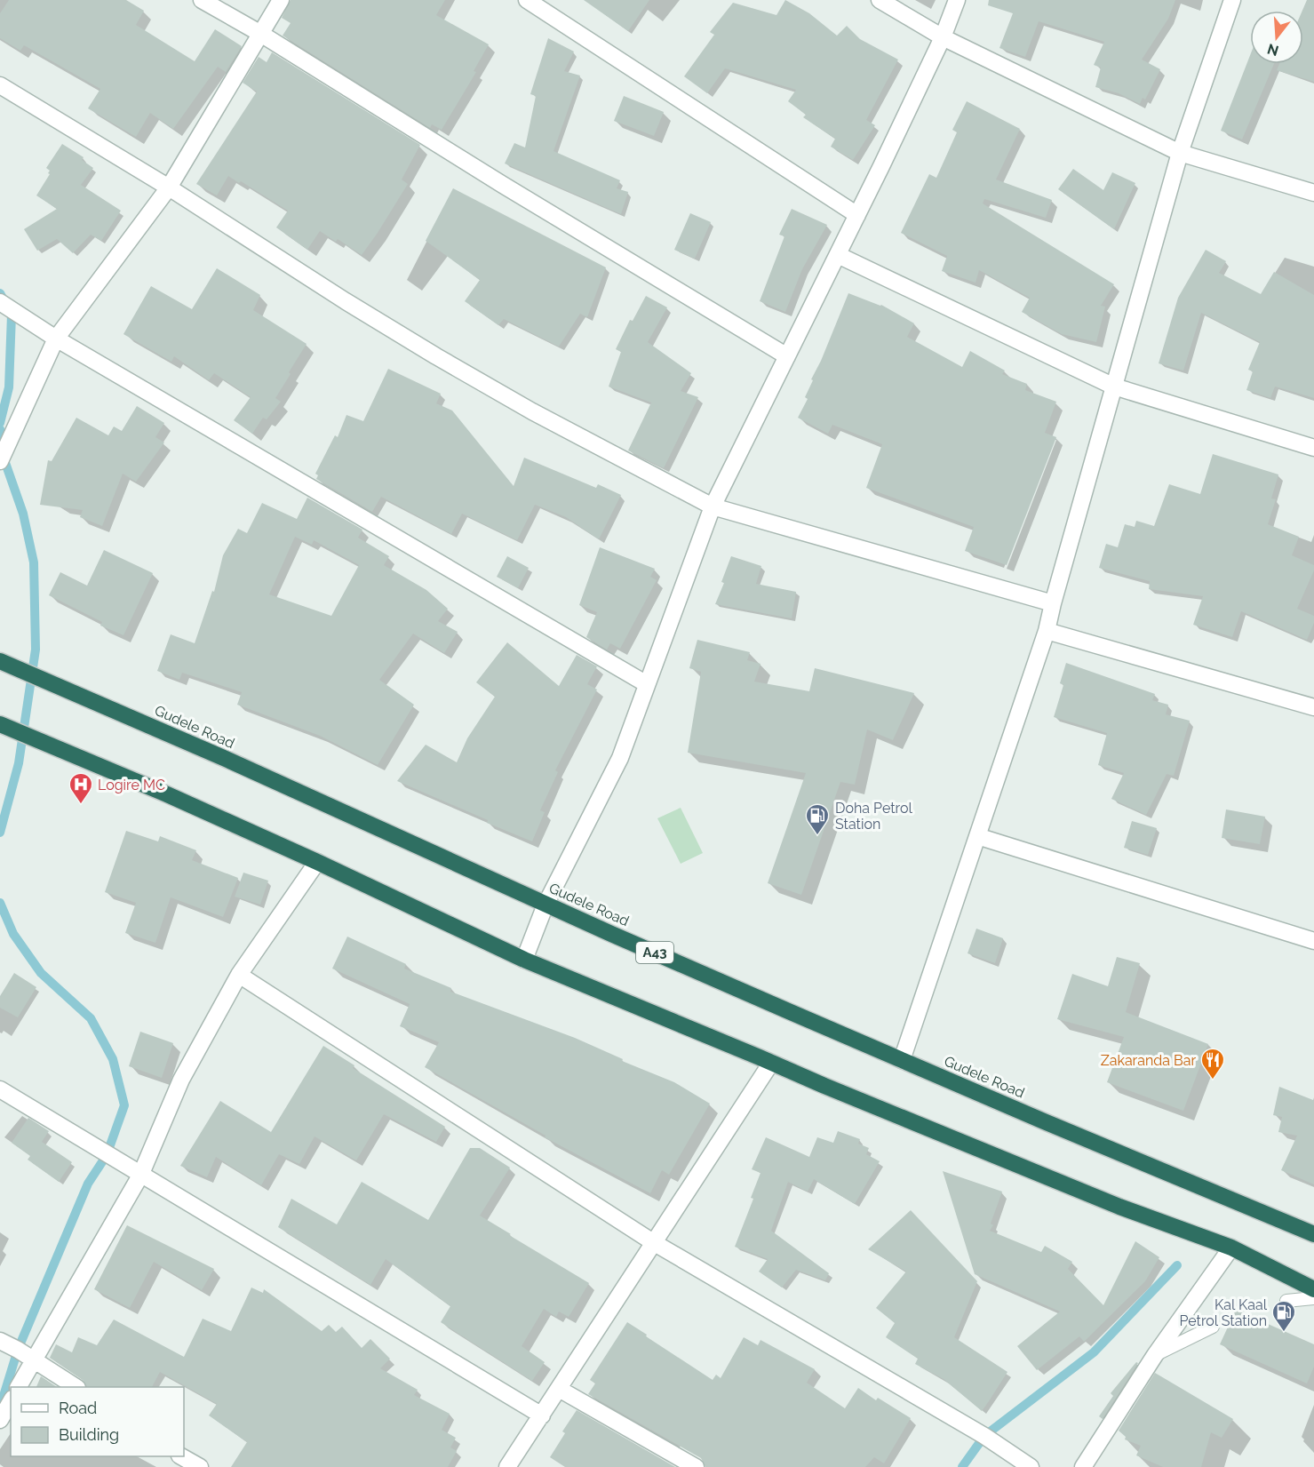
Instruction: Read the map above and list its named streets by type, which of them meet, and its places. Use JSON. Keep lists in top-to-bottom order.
{
  "streets": {
    "highway": ["Gudele Road", "A43"]
  },
  "places": {
    "hospital": ["Logire MC"],
    "fuel station": ["Doha Petrol Station", "Kal Kaal Petrol Station"],
    "restaurant": ["Zakaranda Bar"]
  },
  "legend": ["Road", "Building"],
  "north": "bottom"
}
